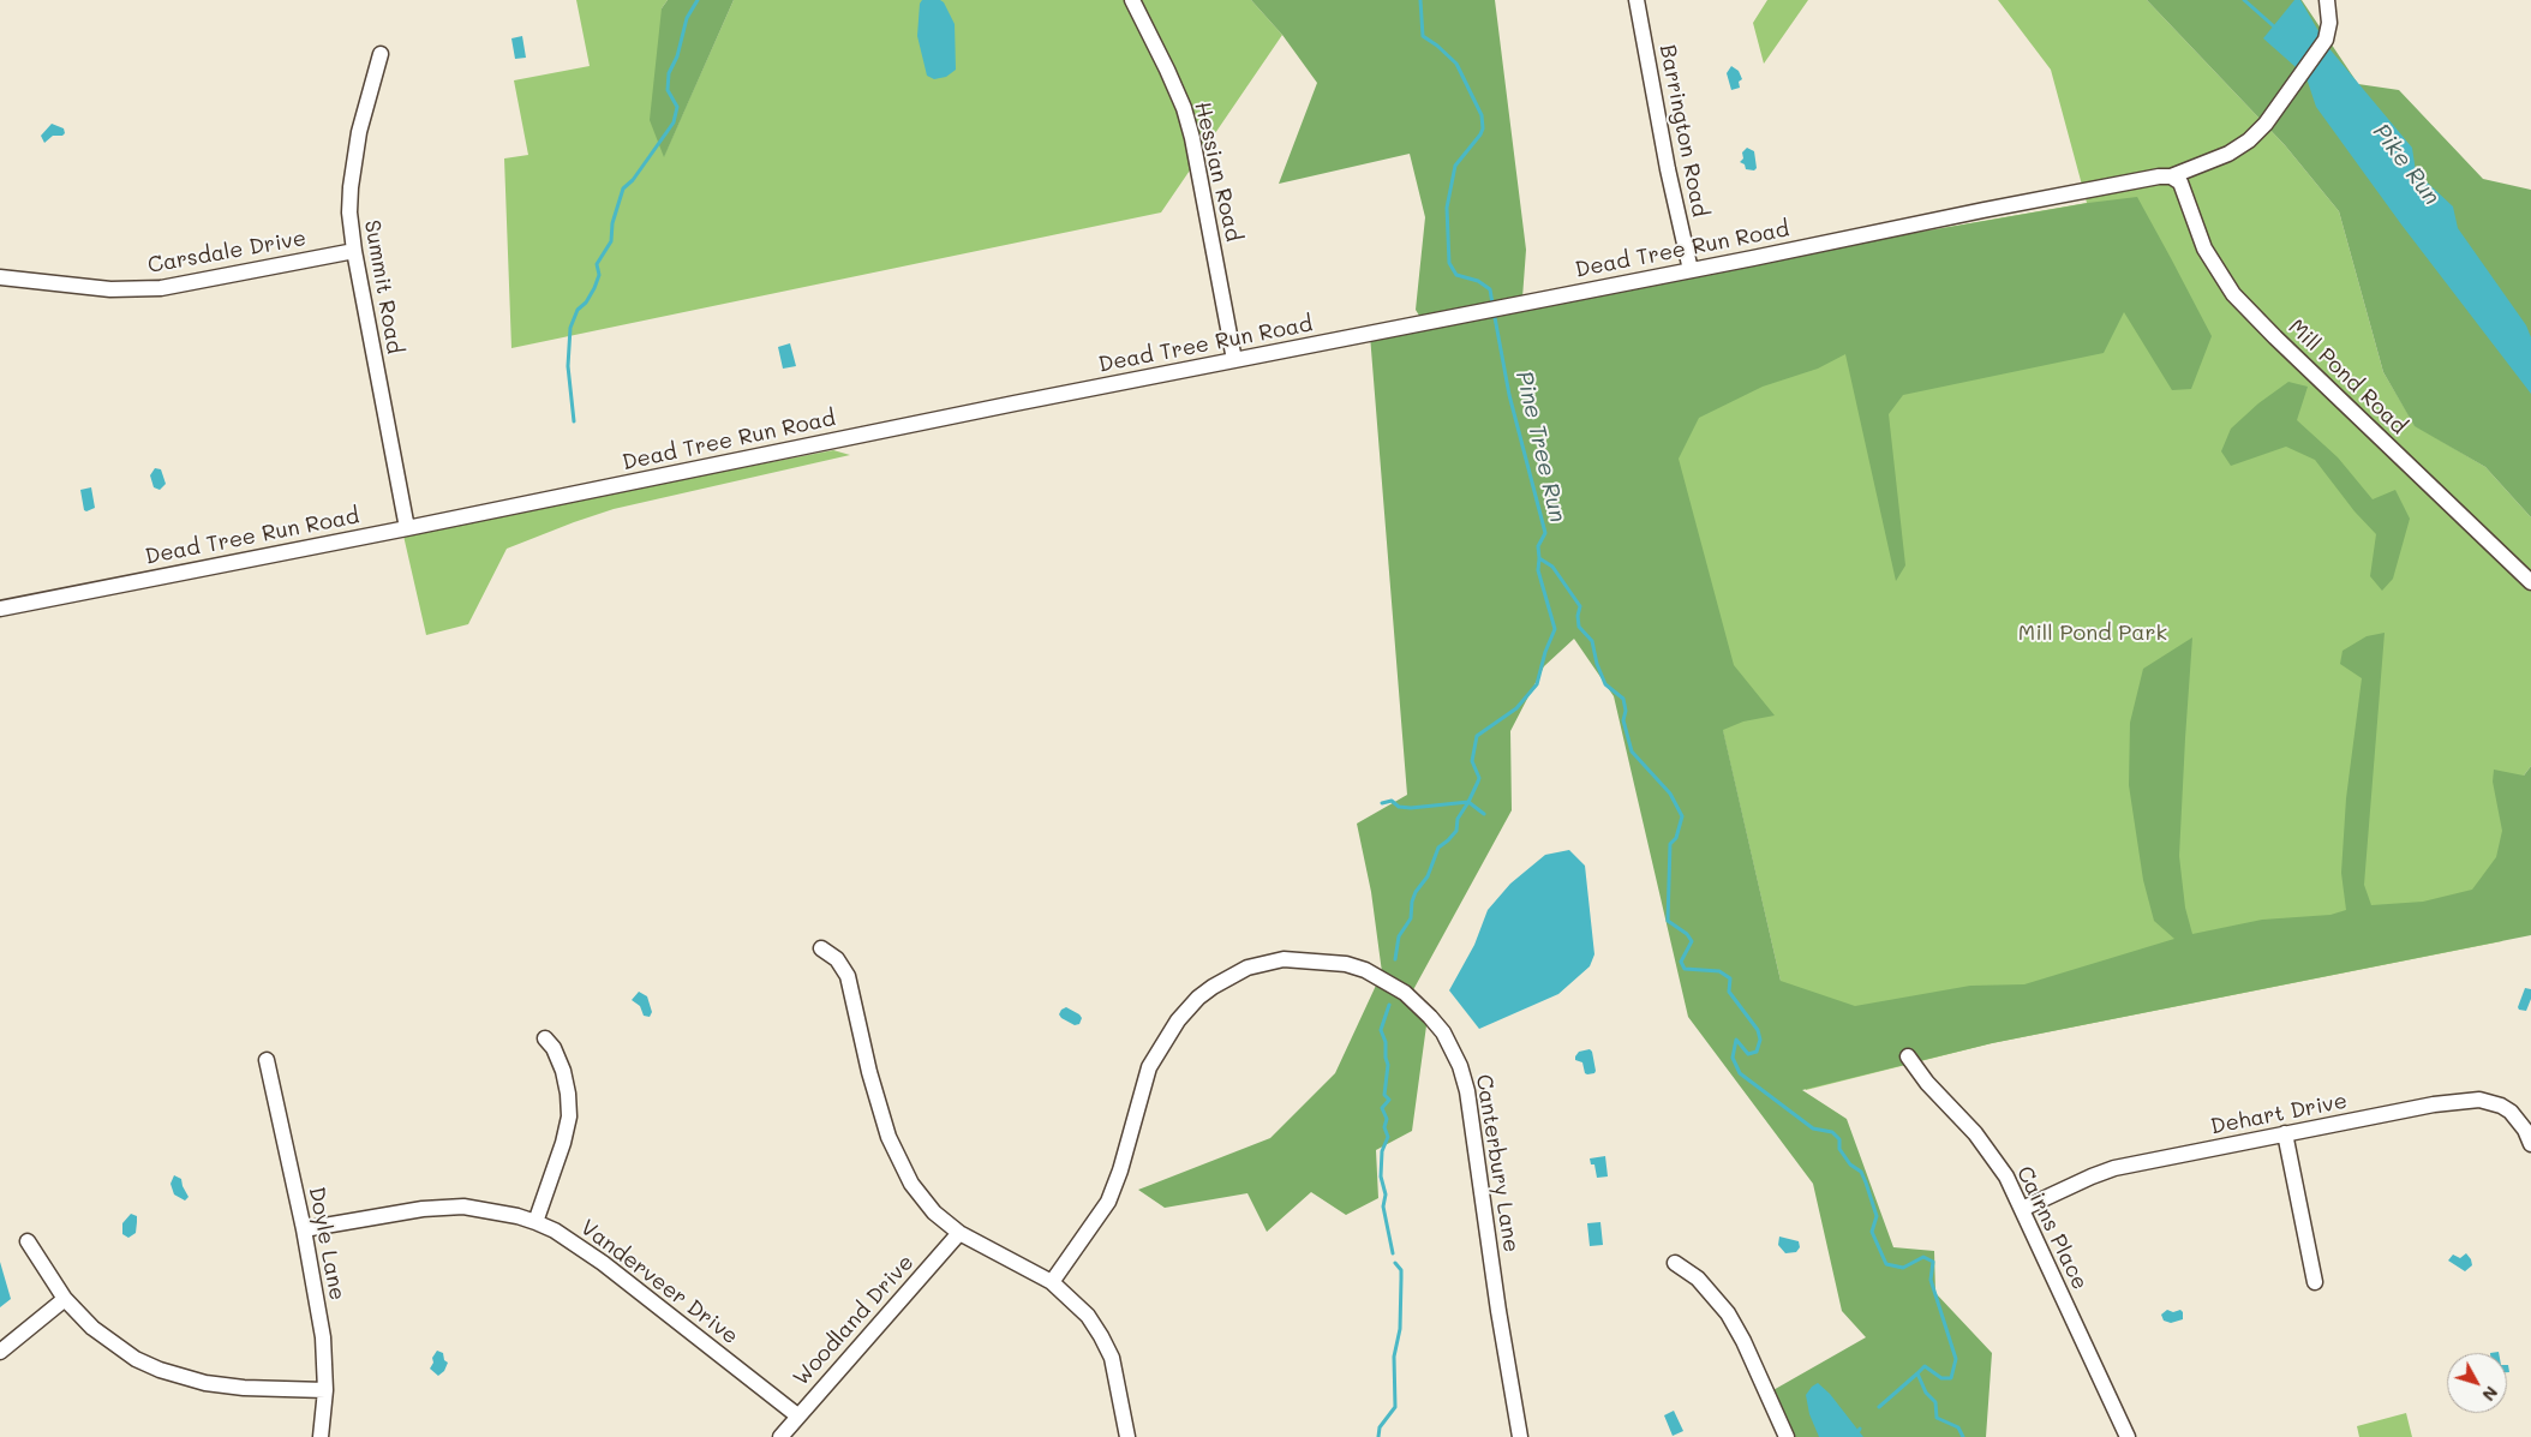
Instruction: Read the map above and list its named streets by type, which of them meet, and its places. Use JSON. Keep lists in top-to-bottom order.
{
  "streets": {
    "street": [
      "Barrington Road",
      "Hessian Road",
      "Dead Tree Run Road",
      "Carsdale Drive",
      "Summit Road",
      "Mill Pond Road",
      "Dehart Drive",
      "Canterbury Lane",
      "Cairns Place",
      "Doyle Lane",
      "Vanderveer Drive",
      "Woodland Drive"
    ]
  },
  "crossings": [
    ["Barrington Road", "Dead Tree Run Road"],
    ["Hessian Road", "Dead Tree Run Road"],
    ["Dead Tree Run Road", "Summit Road"],
    ["Dead Tree Run Road", "Mill Pond Road"],
    ["Carsdale Drive", "Summit Road"],
    ["Dehart Drive", "Cairns Place"],
    ["Doyle Lane", "Vanderveer Drive"],
    ["Vanderveer Drive", "Woodland Drive"]
  ],
  "water": ["Pike Run", "Pine Tree Run"],
  "parks": ["Mill Pond Park"],
  "north": "bottom right"
}
